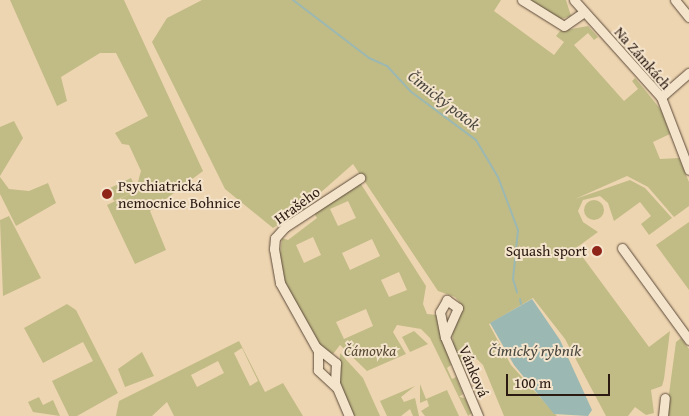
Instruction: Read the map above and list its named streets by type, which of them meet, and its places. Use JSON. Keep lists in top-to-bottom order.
{
  "streets": {
    "street": ["Na Zámkách", "Hrašeho", "Vánková"]
  },
  "water": ["Čimický potok", "Čimický rybník"],
  "parks": ["Čámovka"],
  "places": ["Psychiatrická nemocnice Bohnice", "Squash sport"],
  "scale_bar": "100 m"
}
